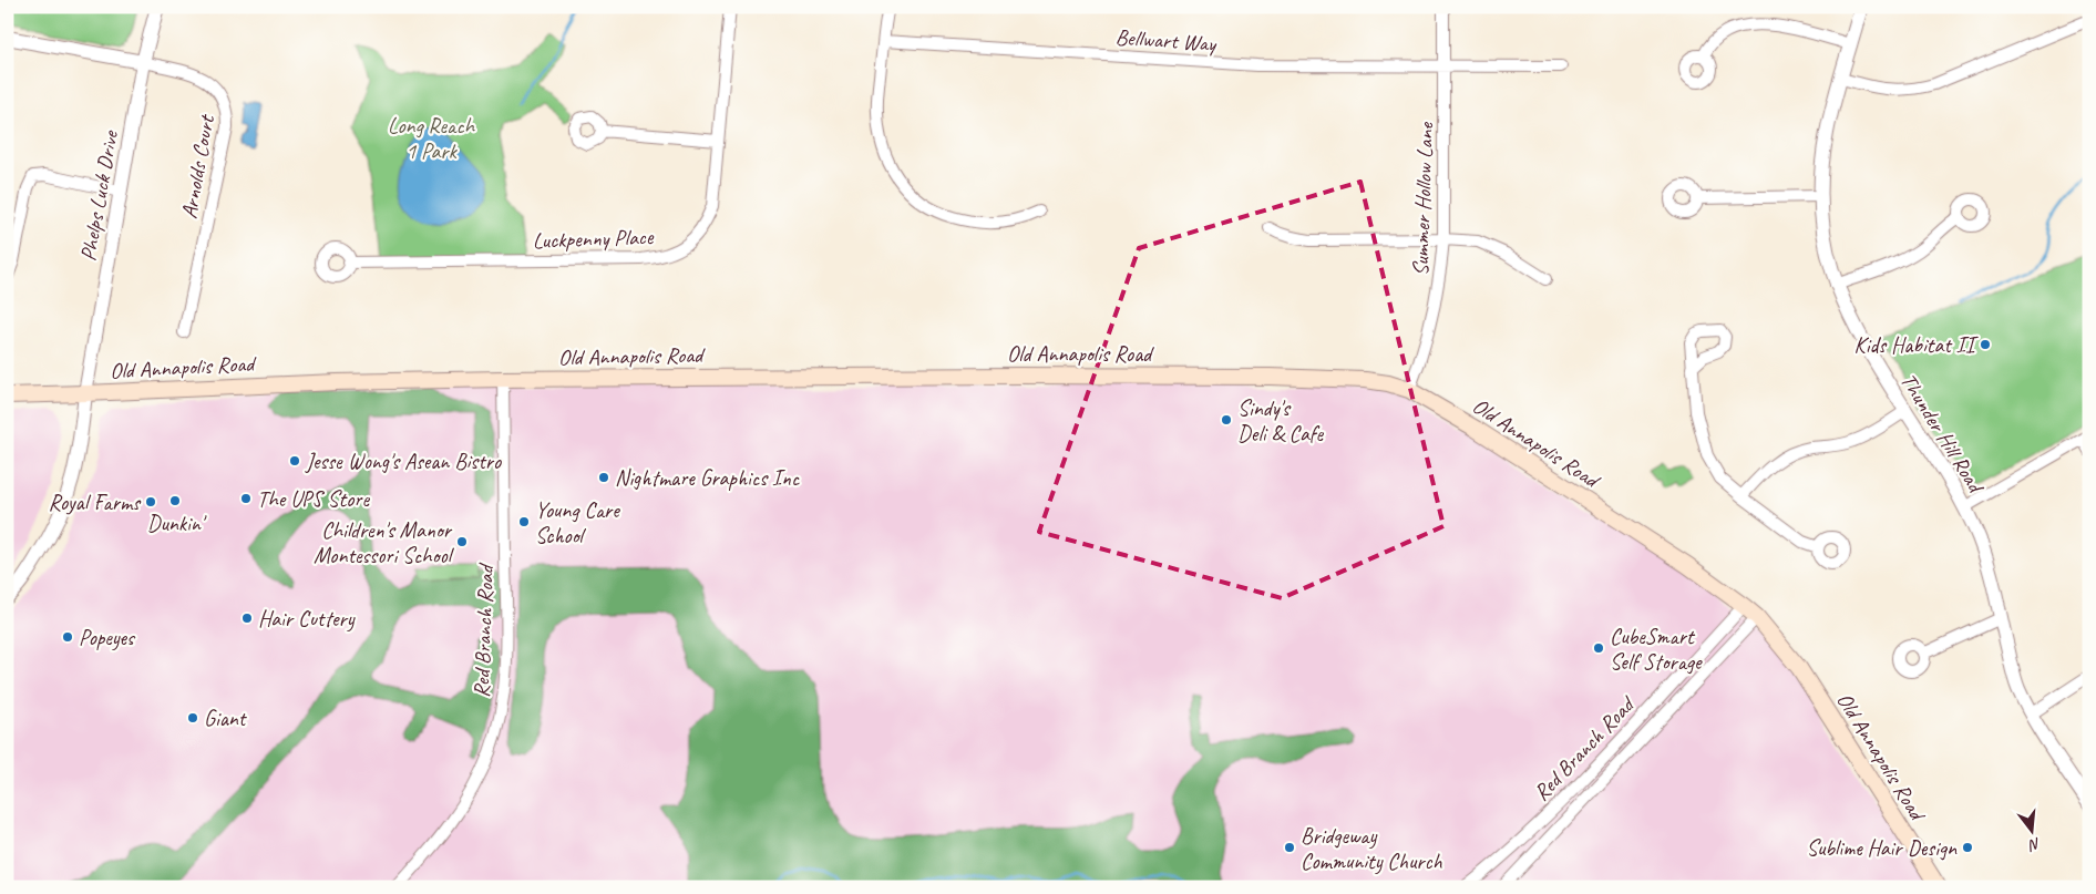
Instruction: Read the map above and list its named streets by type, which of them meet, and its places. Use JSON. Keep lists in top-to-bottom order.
{
  "streets": {
    "main road": ["Old Annapolis Road"],
    "street": [
      "Bellwart Way",
      "Arnolds Court",
      "Phelps Luck Drive",
      "Summer Hollow Lane",
      "Luckpenny Place",
      "Thunder Hill Road",
      "Red Branch Road"
    ]
  },
  "crossings": [
    ["Bellwart Way", "Summer Hollow Lane"],
    ["Arnolds Court", "Phelps Luck Drive"],
    ["Phelps Luck Drive", "Old Annapolis Road"],
    ["Summer Hollow Lane", "Old Annapolis Road"],
    ["Old Annapolis Road", "Red Branch Road"]
  ],
  "parks": ["Long Reach 1 Park"],
  "places": [
    "Kids Habitat II",
    "Sindy's Deli & Cafe",
    "Jesse Wong's Asean Bistro",
    "Nightmare Graphics Inc",
    "The UPS Store",
    "Dunkin'",
    "Royal Farms",
    "Young Care School",
    "Children's Manor Montessori School",
    "Hair Cuttery",
    "Popeyes",
    "CubeSmart Self Storage",
    "Giant",
    "Bridgeway Community Church",
    "Sublime Hair Design"
  ],
  "north": "bottom"
}
